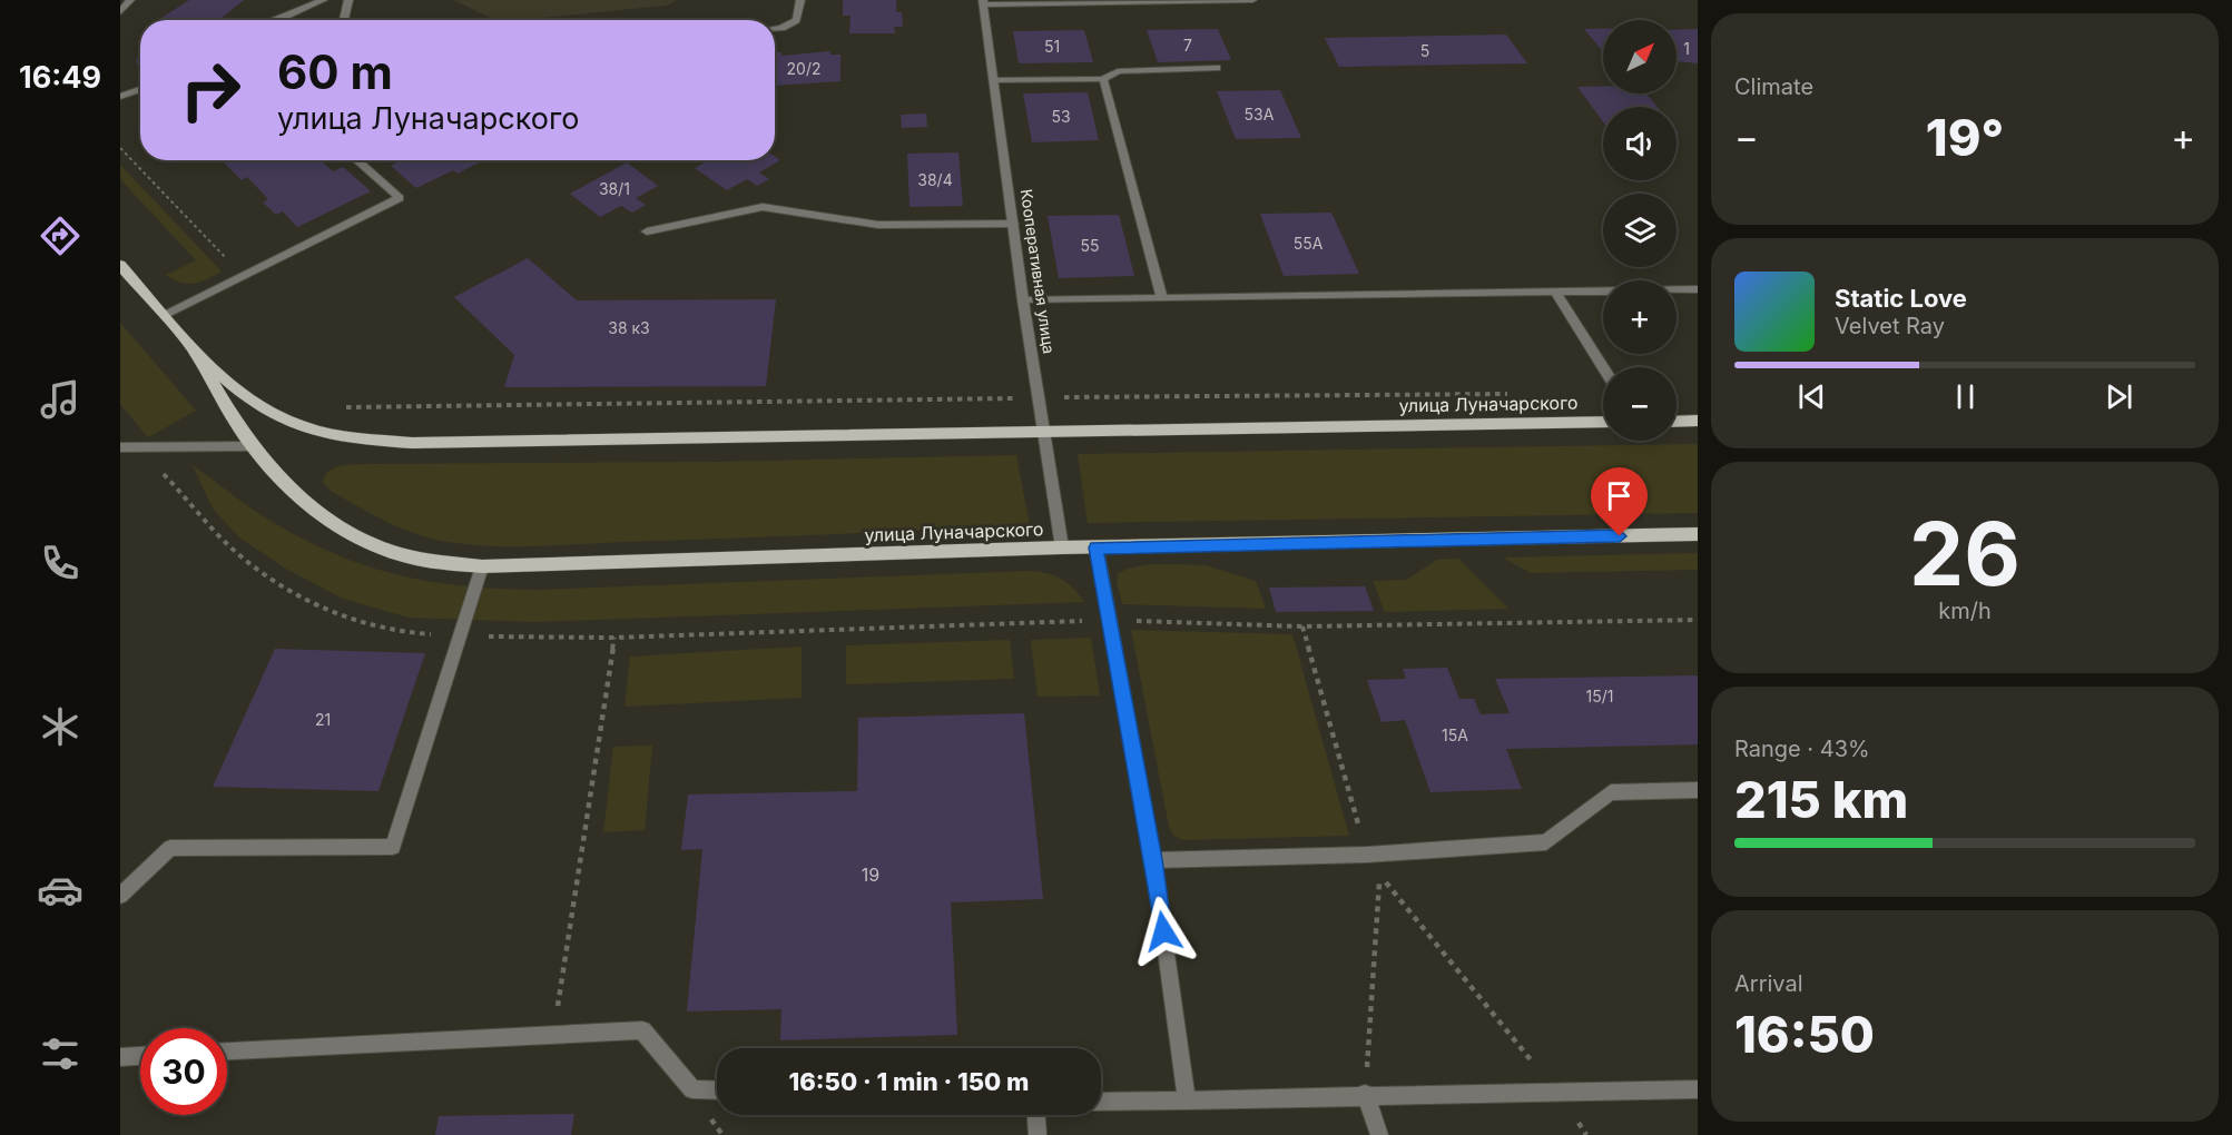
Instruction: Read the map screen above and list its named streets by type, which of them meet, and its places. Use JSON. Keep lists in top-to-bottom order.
{
  "streets": {
    "main road": ["улица Луначарского"],
    "street": ["Кооперативная улица"]
  },
  "crossings": [
    ["Кооперативная улица", "улица Луначарского"]
  ],
  "house_numbers": [
    "7",
    "51",
    "1",
    "5",
    "20/2",
    "53А",
    "53",
    "38/4",
    "38/1",
    "55А",
    "55",
    "38 к3",
    "15/1",
    "21",
    "15А",
    "19"
  ],
  "north": "top right",
  "page": {
    "tabs": "16:49",
    "tile": [
      "Climate",
      ["26", "km/h"],
      ["Range · 43%", "215 km"],
      ["Arrival", "16:50"]
    ],
    "map_buttons": ["+", "−"],
    "turn": ["60 m", "улица Луначарского"],
    "heat": ["−", "19°", "+"],
    "song": ["Static Love", "Velvet Ray"],
    "limit": "30",
    "trip": "16:50 · 1 min · 150 m"
  }
}
